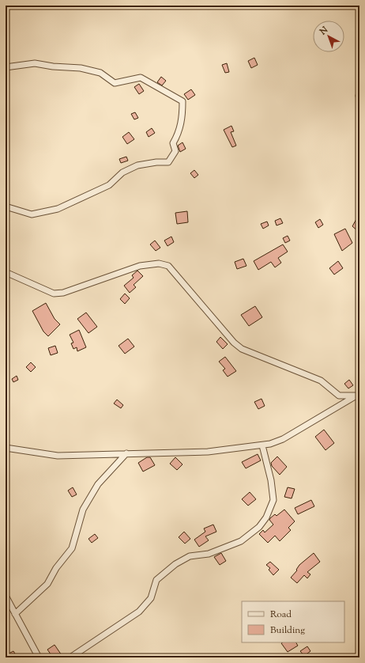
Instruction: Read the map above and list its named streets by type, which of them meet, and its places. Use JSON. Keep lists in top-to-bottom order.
{
  "legend": ["Road", "Building"],
  "north": "top left"
}
